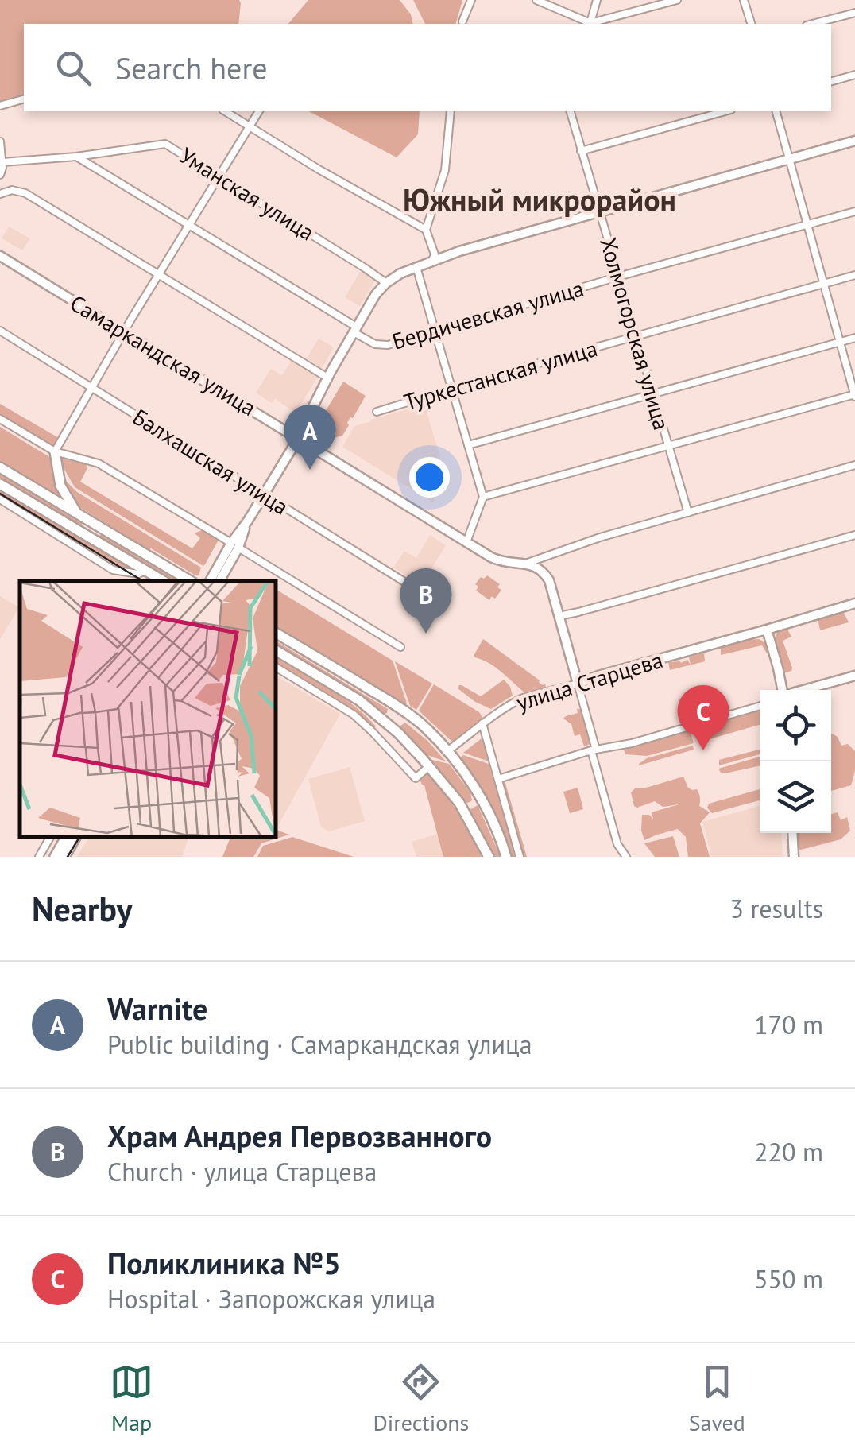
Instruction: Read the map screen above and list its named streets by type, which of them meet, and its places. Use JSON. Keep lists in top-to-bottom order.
{
  "streets": {
    "main road": ["Самаркандская улица", "улица Старцева"],
    "street": [
      "Уманская улица",
      "Бердичевская улица",
      "Холмогорская улица",
      "Туркестанская улица",
      "Балхашская улица"
    ]
  },
  "crossings": [
    ["Уманская улица", "Бердичевская улица"],
    ["Бердичевская улица", "Холмогорская улица"],
    ["Холмогорская улица", "Туркестанская улица"]
  ],
  "districts": ["Южный микрорайон"],
  "page": {
    "search": "Search here",
    "pins": ["A", "B", "C"],
    "heading": ["Nearby", "3 results"],
    "list": [
      {
        "mark": "A",
        "name": "Warnite",
        "note": "Public building · Самаркандская улица",
        "value": "170 m"
      },
      {
        "mark": "B",
        "name": "Храм Андрея Первозванного",
        "note": "Church · улица Старцева",
        "value": "220 m"
      },
      {
        "mark": "C",
        "name": "Поликлиника №5",
        "note": "Hospital · Запорожская улица",
        "value": "550 m"
      }
    ],
    "nav": ["Map", "Directions", "Saved"]
  }
}
